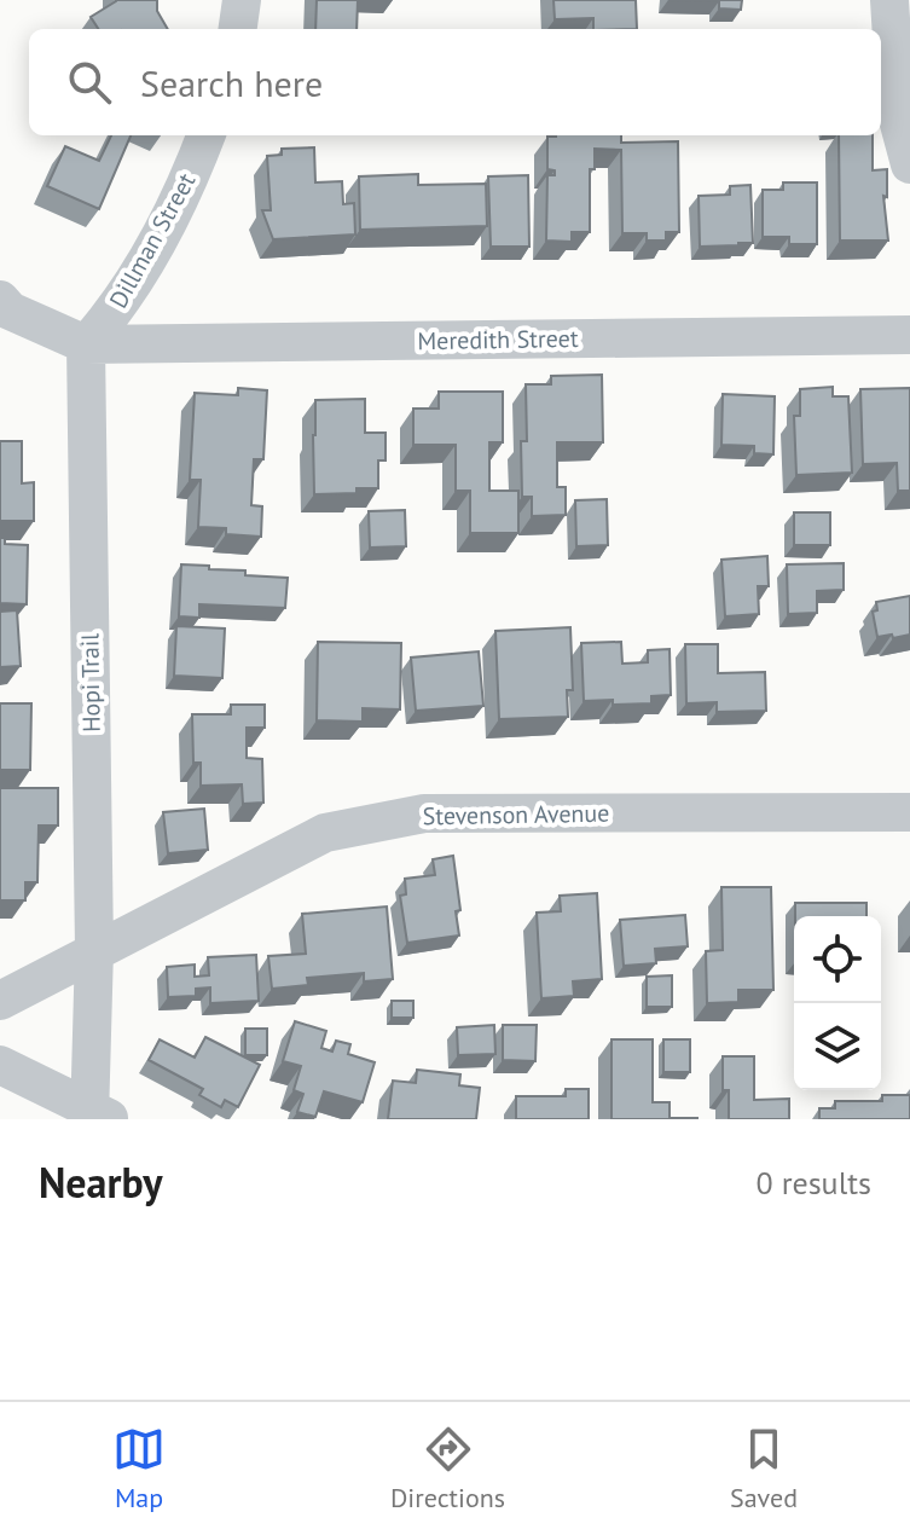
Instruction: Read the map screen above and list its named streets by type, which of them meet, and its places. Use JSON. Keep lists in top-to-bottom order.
{
  "streets": {
    "street": [
      "Dillman Street",
      "Meredith Street",
      "Hopi Trail",
      "Stevenson Avenue"
    ]
  },
  "crossings": [
    ["Dillman Street", "Meredith Street"],
    ["Dillman Street", "Hopi Trail"],
    ["Meredith Street", "Hopi Trail"],
    ["Hopi Trail", "Stevenson Avenue"]
  ],
  "page": {
    "search": "Search here",
    "heading": ["Nearby", "0 results"],
    "nav": ["Map", "Directions", "Saved"]
  }
}
